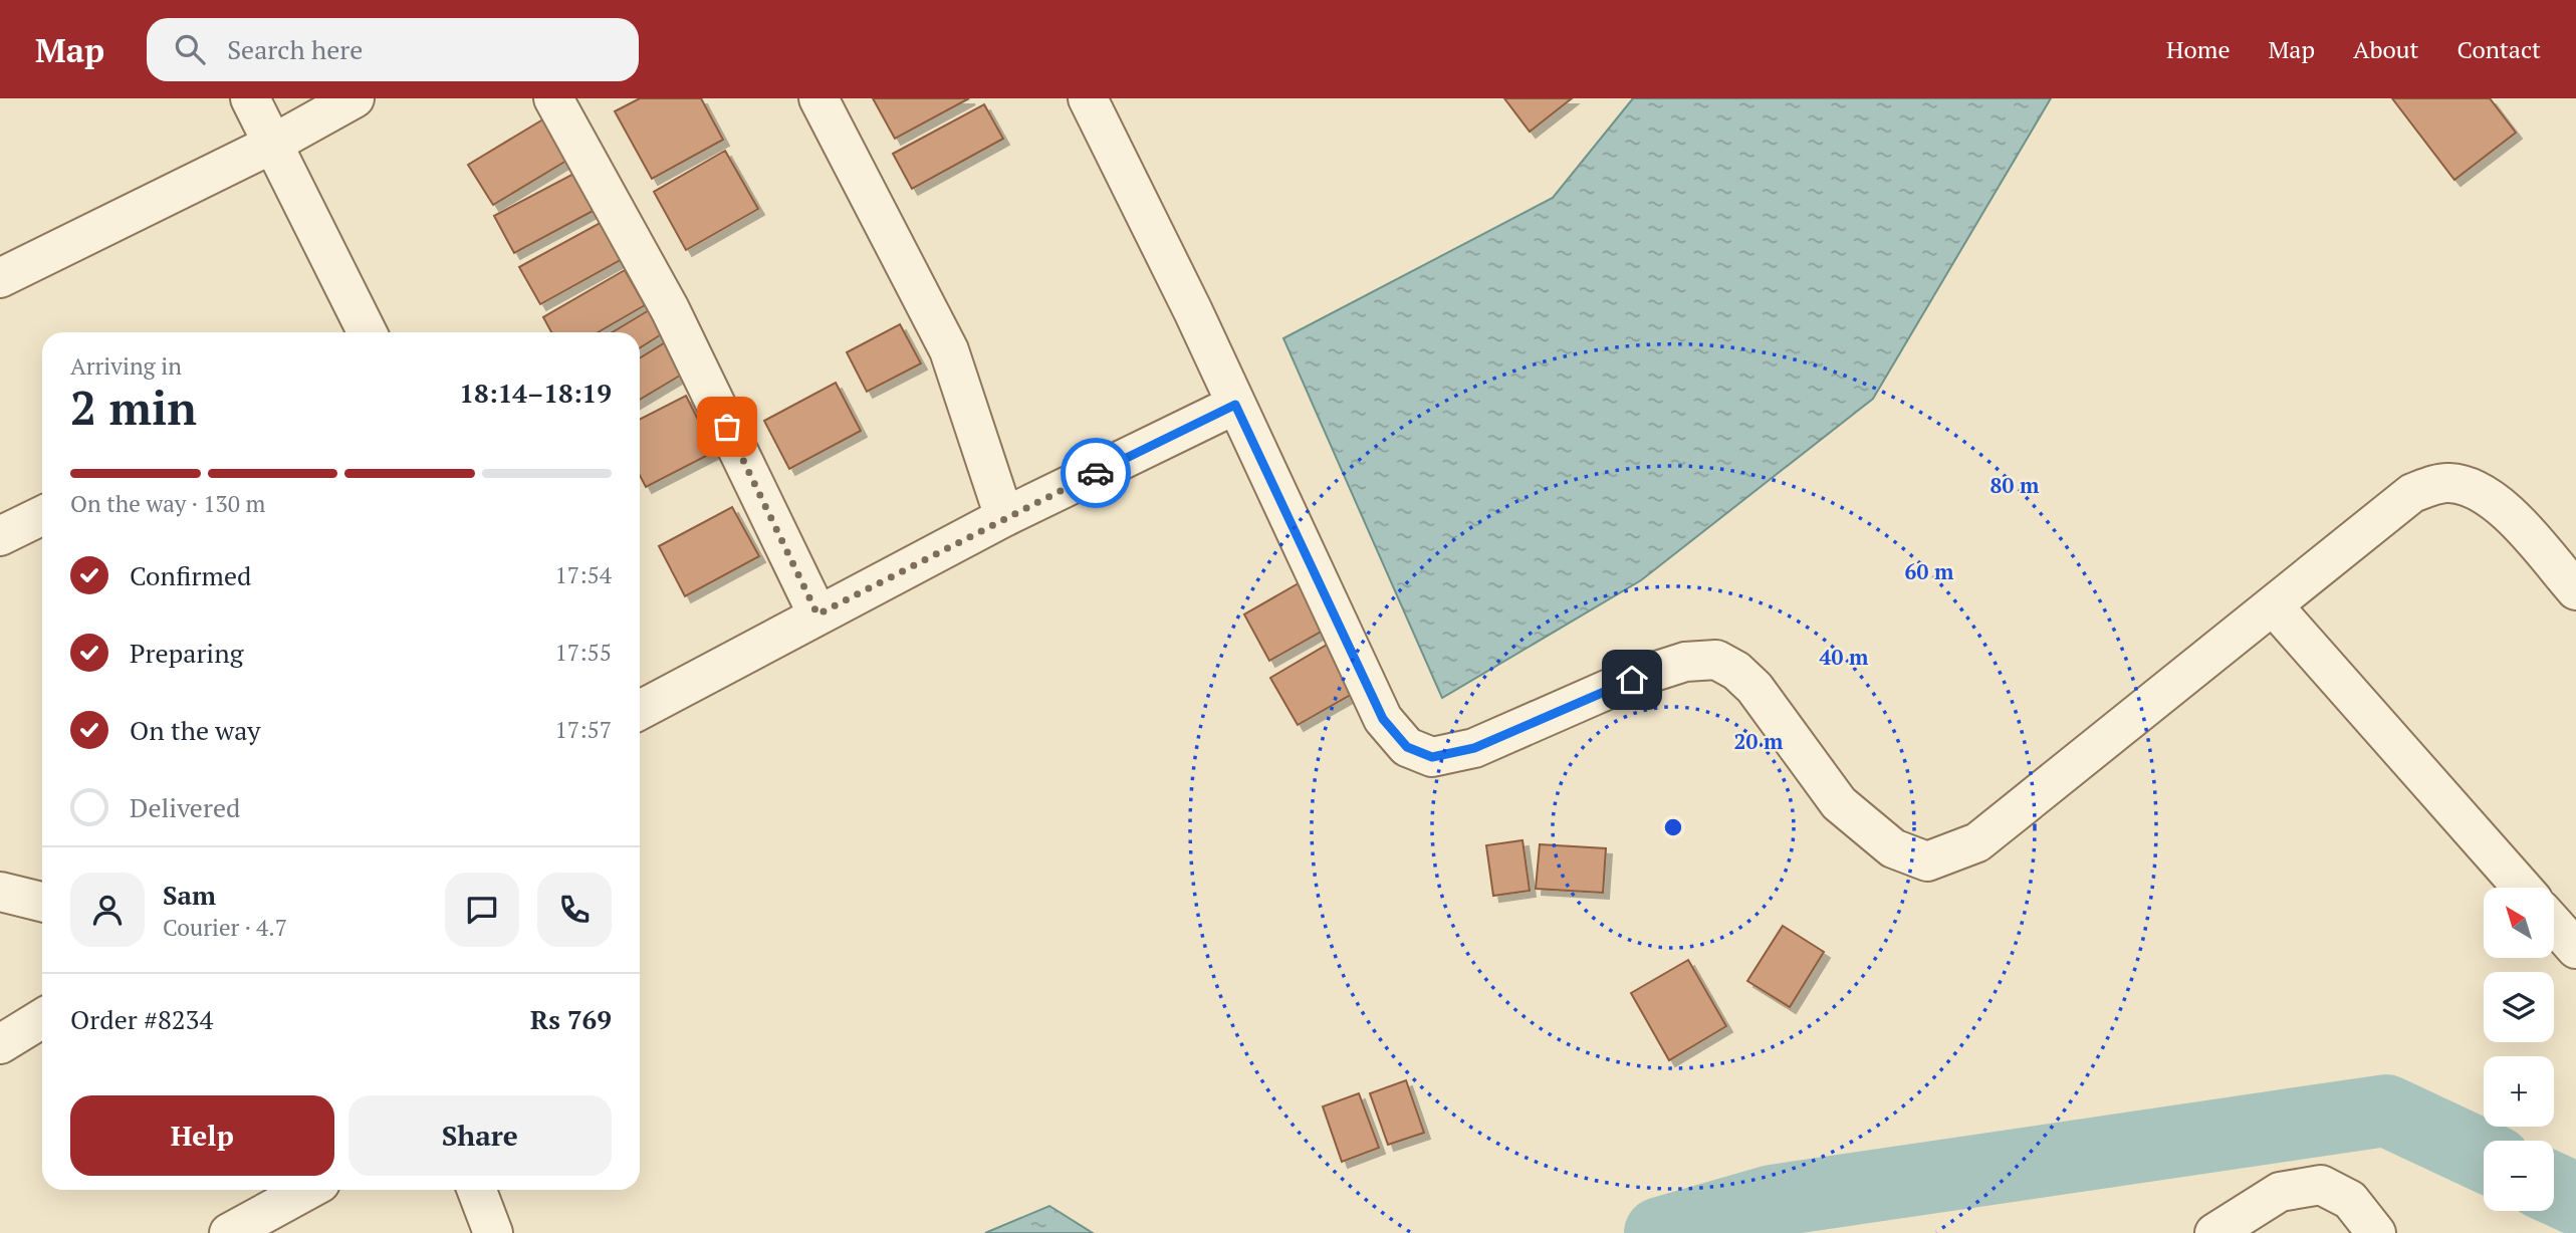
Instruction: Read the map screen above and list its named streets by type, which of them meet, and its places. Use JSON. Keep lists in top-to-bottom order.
{
  "north": "top left",
  "page": {
    "header": "Map",
    "search": "Search here",
    "nav": [
      "Home",
      "Map",
      "About",
      "Contact"
    ],
    "heading": ["2 min", "Arriving in", "18:14–18:19"],
    "panel": [
      "Sam",
      "Courier · 4.7",
      "Order #8234",
      "Rs 769"
    ],
    "bar": "On the way · 130 m",
    "list": [
      ["Confirmed", "17:54"],
      ["Preparing", "17:55"],
      ["On the way", "17:57"],
      "Delivered"
    ],
    "map_buttons": ["+", "−"],
    "buttons": ["Help", "Share"]
  },
  "rings": [
    "80 m",
    "60 m",
    "40 m",
    "20 m"
  ]
}
